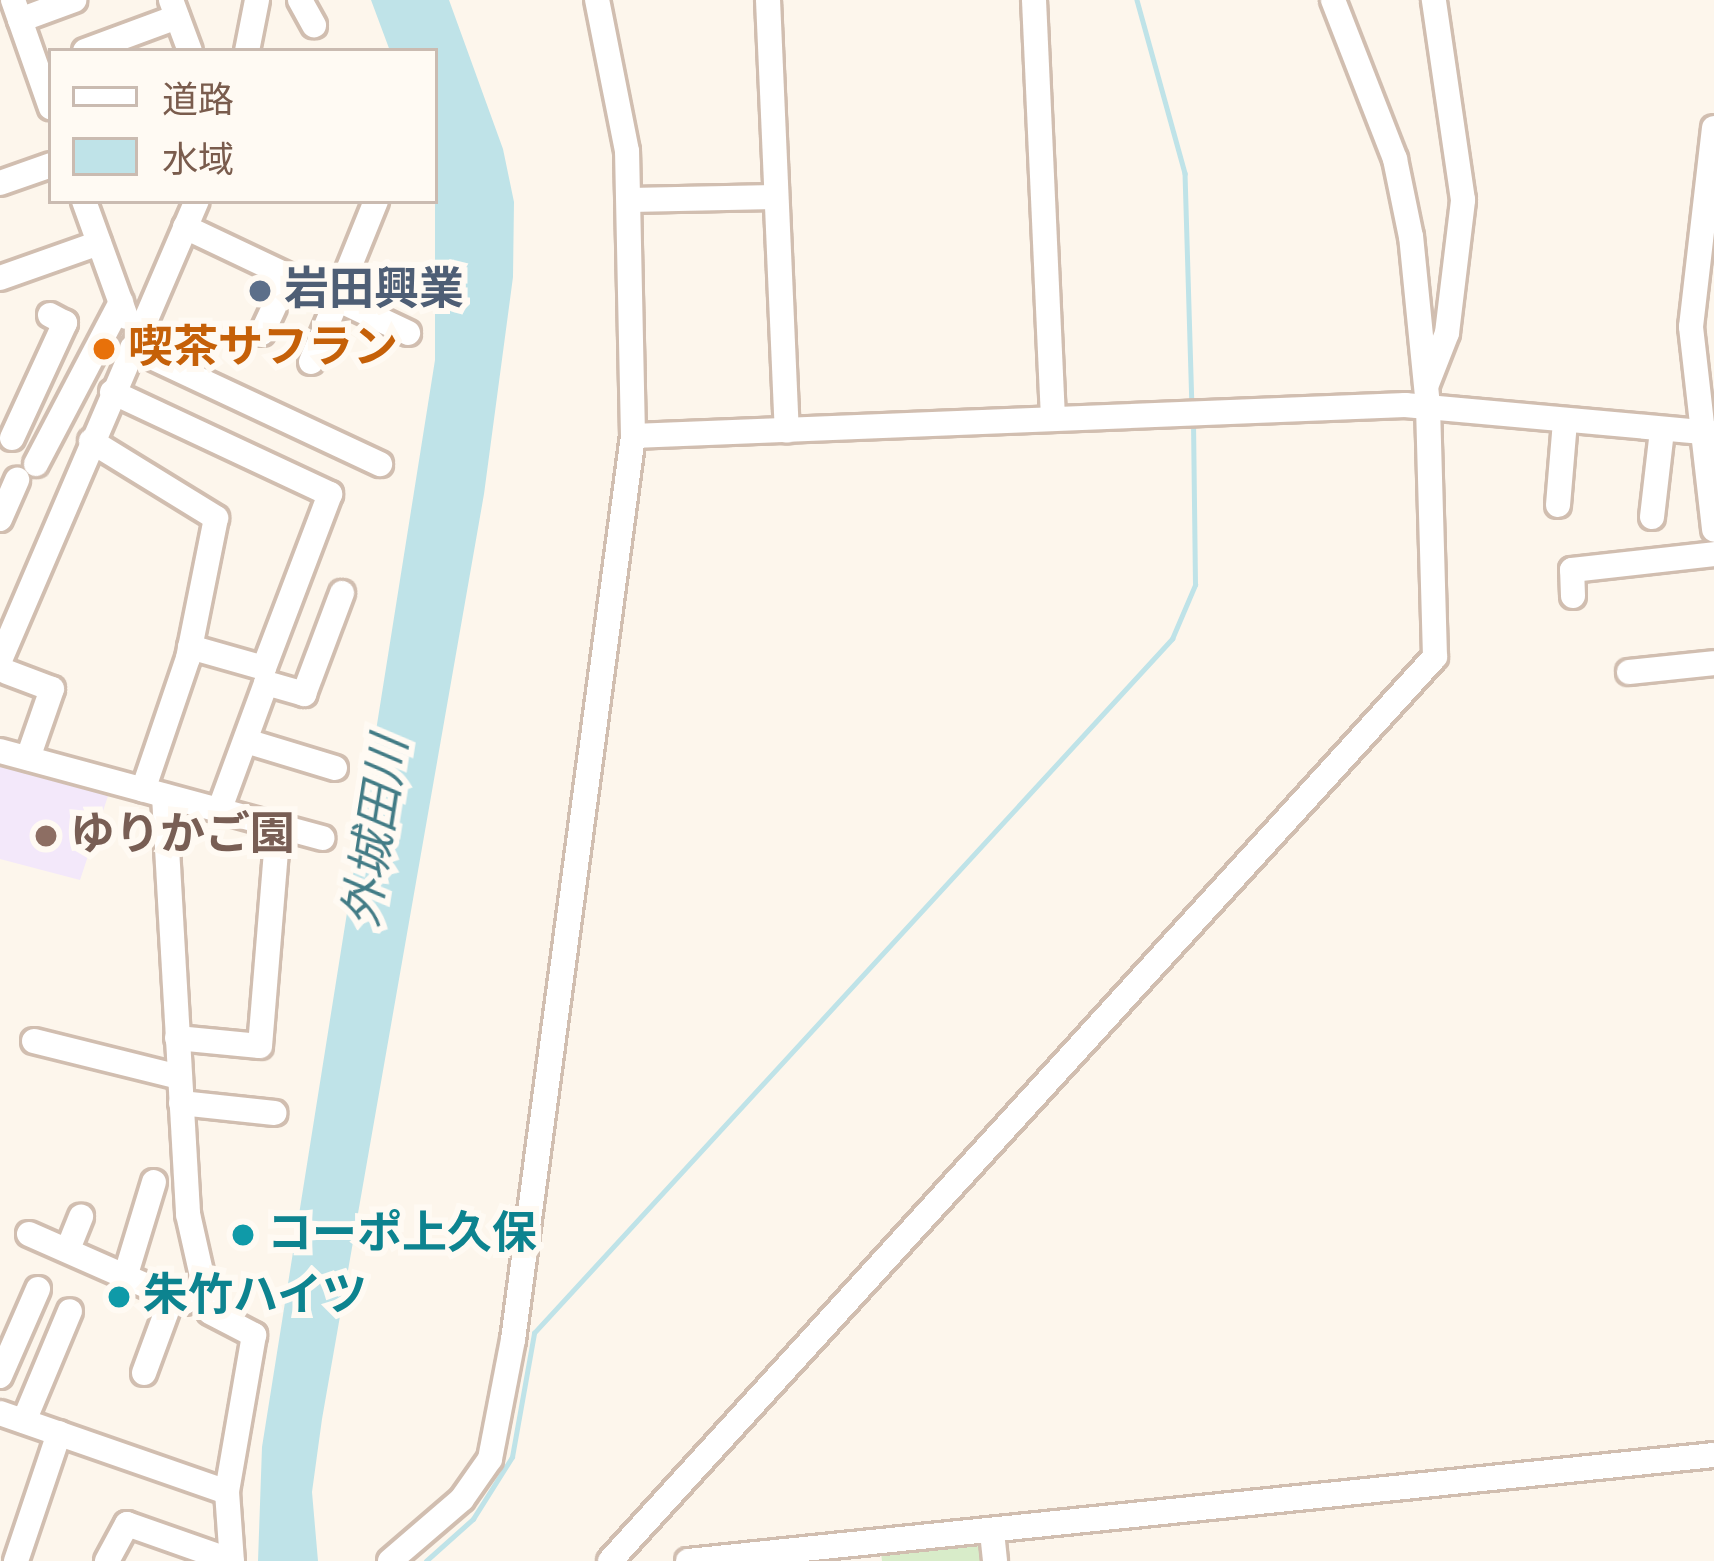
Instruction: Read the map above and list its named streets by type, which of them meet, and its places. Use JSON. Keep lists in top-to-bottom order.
{
  "water": ["外城田川"],
  "places": [
    "岩田興業",
    "喫茶サフラン",
    "ゆりかご園",
    "コーポ上久保",
    "朱竹ハイツ"
  ],
  "legend": ["道路", "水域"]
}
